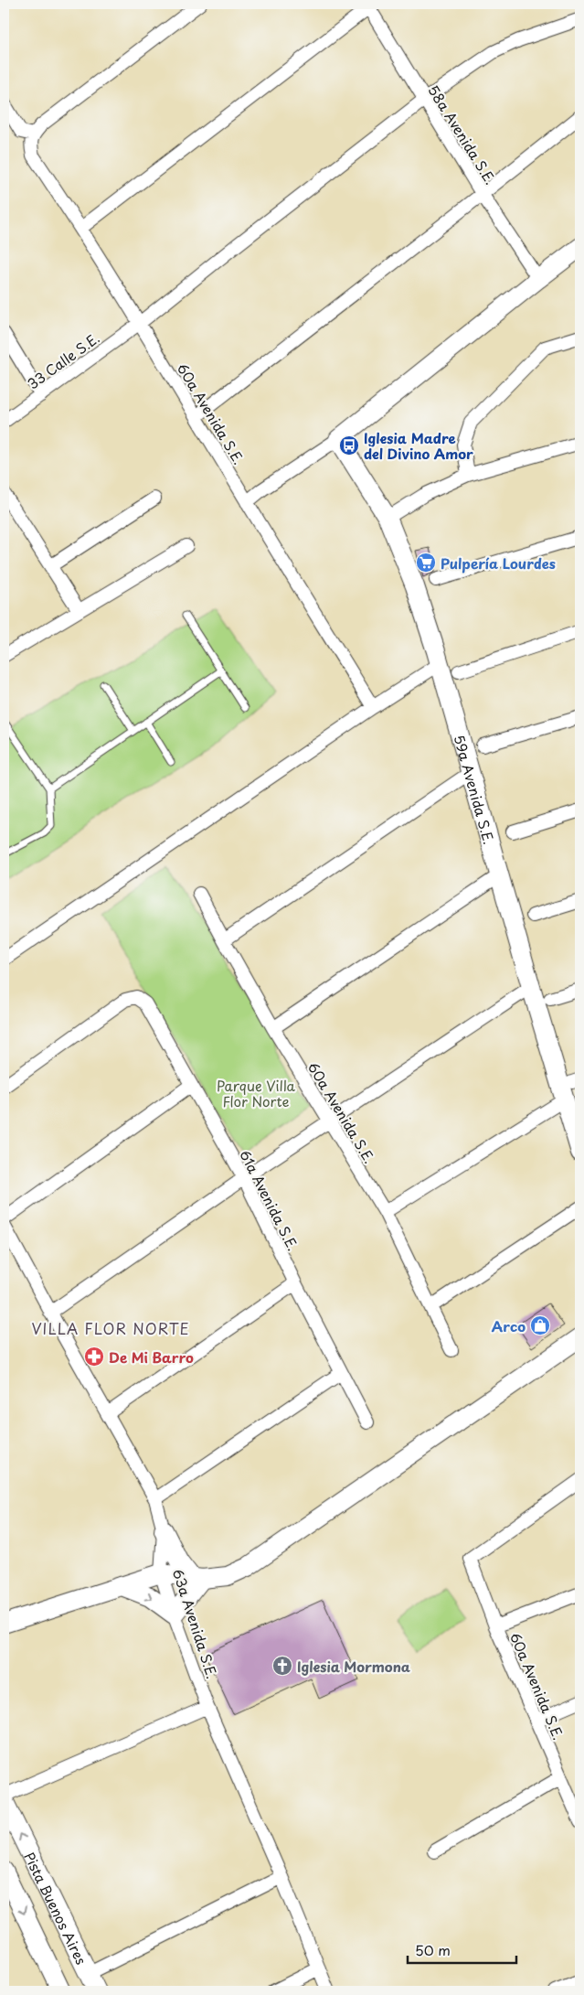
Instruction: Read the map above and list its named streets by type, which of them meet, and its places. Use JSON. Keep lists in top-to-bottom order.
{
  "streets": {
    "street": [
      "58a Avenida S.E.",
      "33 Calle S.E.",
      "60a Avenida S.E.",
      "59a Avenida S.E.",
      "61a Avenida S.E.",
      "63a Avenida S.E.",
      "Pista Buenos Aires"
    ]
  },
  "crossings": [
    ["58a Avenida S.E.", "33 Calle S.E."],
    ["33 Calle S.E.", "60a Avenida S.E."]
  ],
  "districts": ["VILLA FLOR NORTE"],
  "parks": ["Parque Villa Flor Norte"],
  "places": {
    "bus stop": ["Iglesia Madre del Divino Amor"],
    "supermarket": ["Pulpería Lourdes"],
    "shop": ["Arco"],
    "pharmacy": ["De Mi Barro"],
    "church": ["Iglesia Mormona"]
  },
  "scale_bar": "50 m"
}
